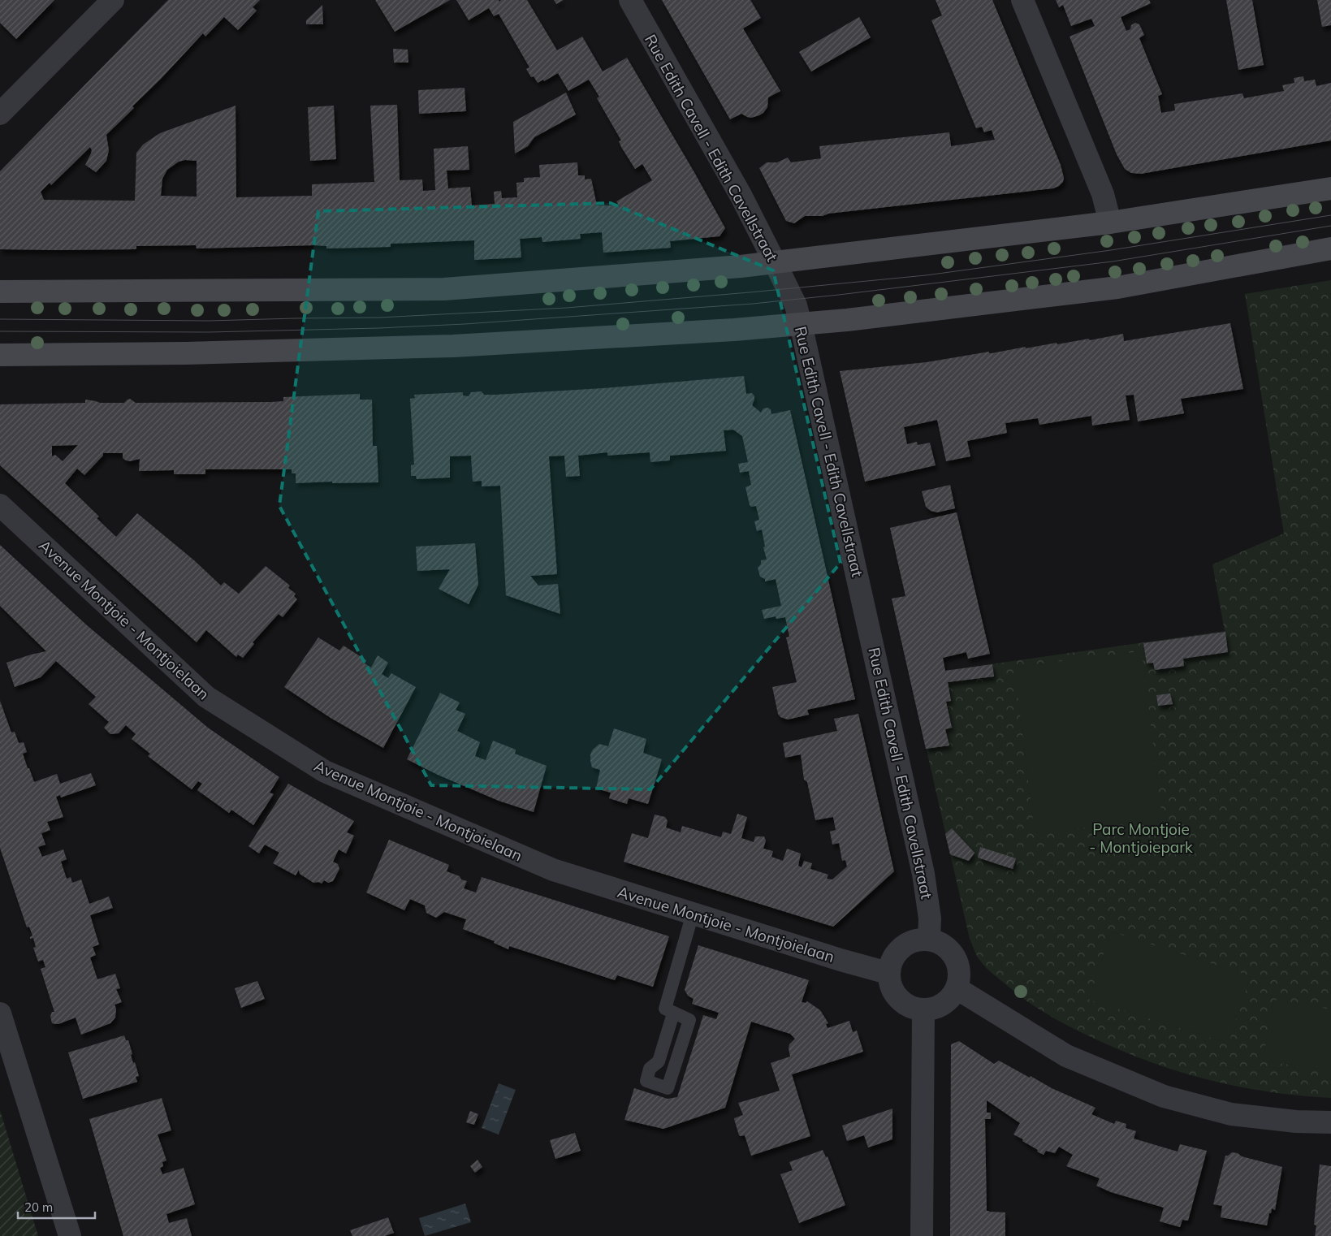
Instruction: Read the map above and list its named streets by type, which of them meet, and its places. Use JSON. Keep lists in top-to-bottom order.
{
  "streets": {
    "street": ["Rue Edith Cavell - Edith Cavellstraat", "Avenue Montjoie - Montjoielaan"]
  },
  "crossings": [
    ["Rue Edith Cavell - Edith Cavellstraat", "Avenue Montjoie - Montjoielaan"]
  ],
  "parks": ["Parc Montjoie - Montjoiepark"],
  "scale_bar": "20 m"
}
